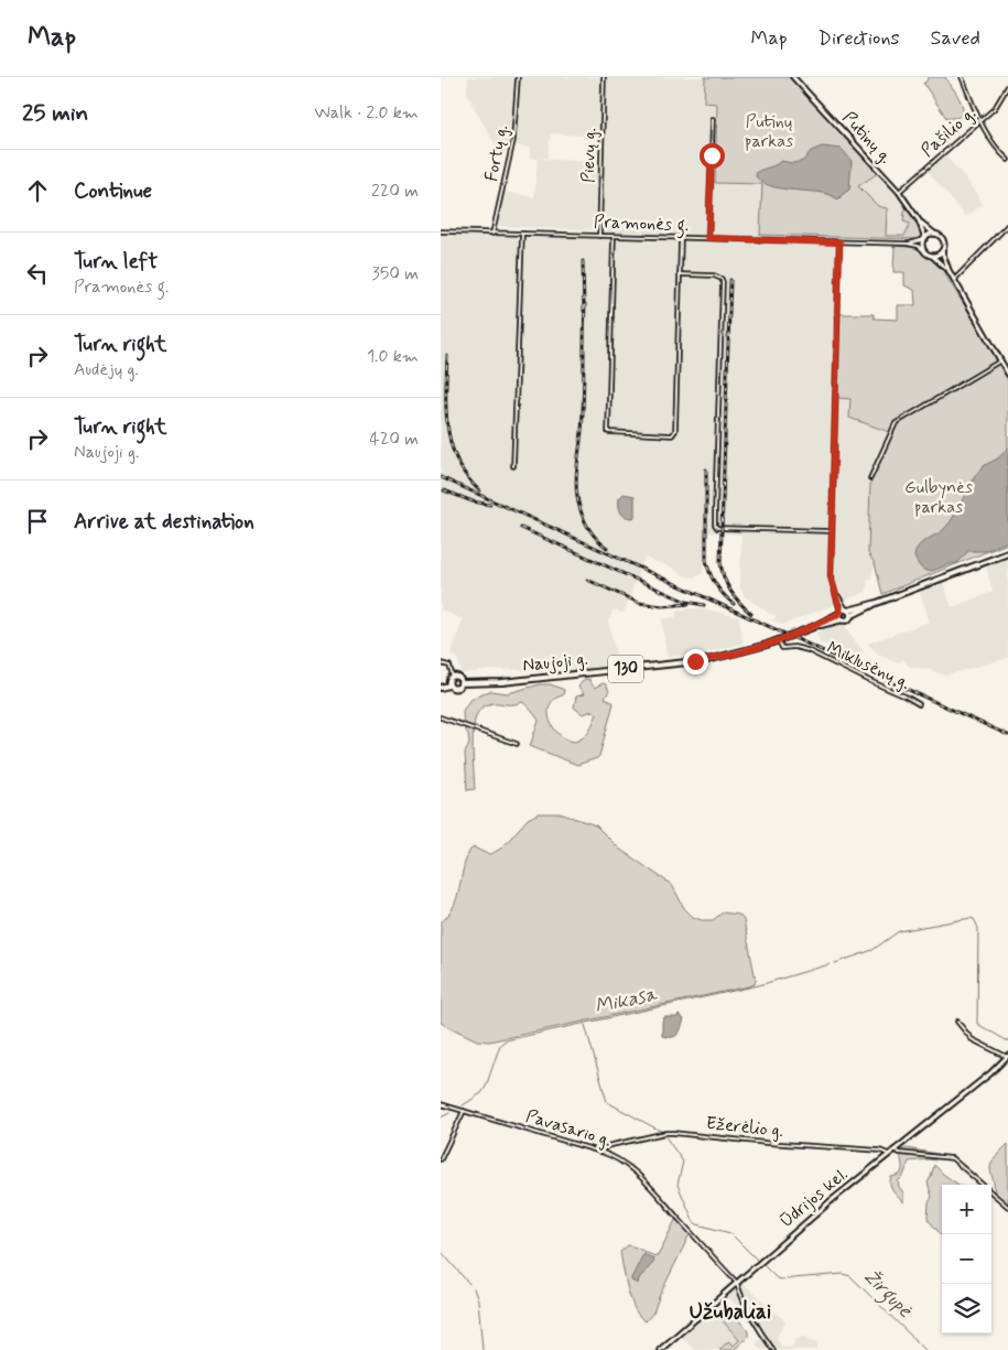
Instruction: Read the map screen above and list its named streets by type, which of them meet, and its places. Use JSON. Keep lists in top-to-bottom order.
{
  "streets": {
    "main road": [
      "Putinų g.",
      "Naujoji g.",
      "130",
      "Ūdrijos kel."
    ],
    "street": [
      "Pašilio g.",
      "Fortų g.",
      "Pievų g.",
      "Pramonės g.",
      "Miklusėnų g.",
      "Ežerėlio g.",
      "Pavasario g."
    ]
  },
  "crossings": [
    ["Pašilio g.", "Putinų g."],
    ["Fortų g.", "Pramonės g."],
    ["Pievų g.", "Pramonės g."],
    ["Naujoji g.", "Miklusėnų g."],
    ["Naujoji g.", "130"],
    ["Ežerėlio g.", "Pavasario g."],
    ["Ežerėlio g.", "Ūdrijos kel."],
    ["Pavasario g.", "Ūdrijos kel."]
  ],
  "districts": ["Užubaliai"],
  "water": ["Mikasa", "Žirgupė"],
  "parks": ["Putinų parkas", "Gulbynės parkas"],
  "page": {
    "header": "Map",
    "nav": ["Map", "Directions", "Saved"],
    "heading": ["25 min", "Walk · 2.0 km"],
    "list": [
      ["Continue", "220 m"],
      ["Turn left", "Pramonės g.", "350 m"],
      ["Turn right", "Audėjų g.", "1.0 km"],
      ["Turn right", "Naujoji g.", "420 m"],
      "Arrive at destination"
    ],
    "map_buttons": ["+", "−"]
  }
}
